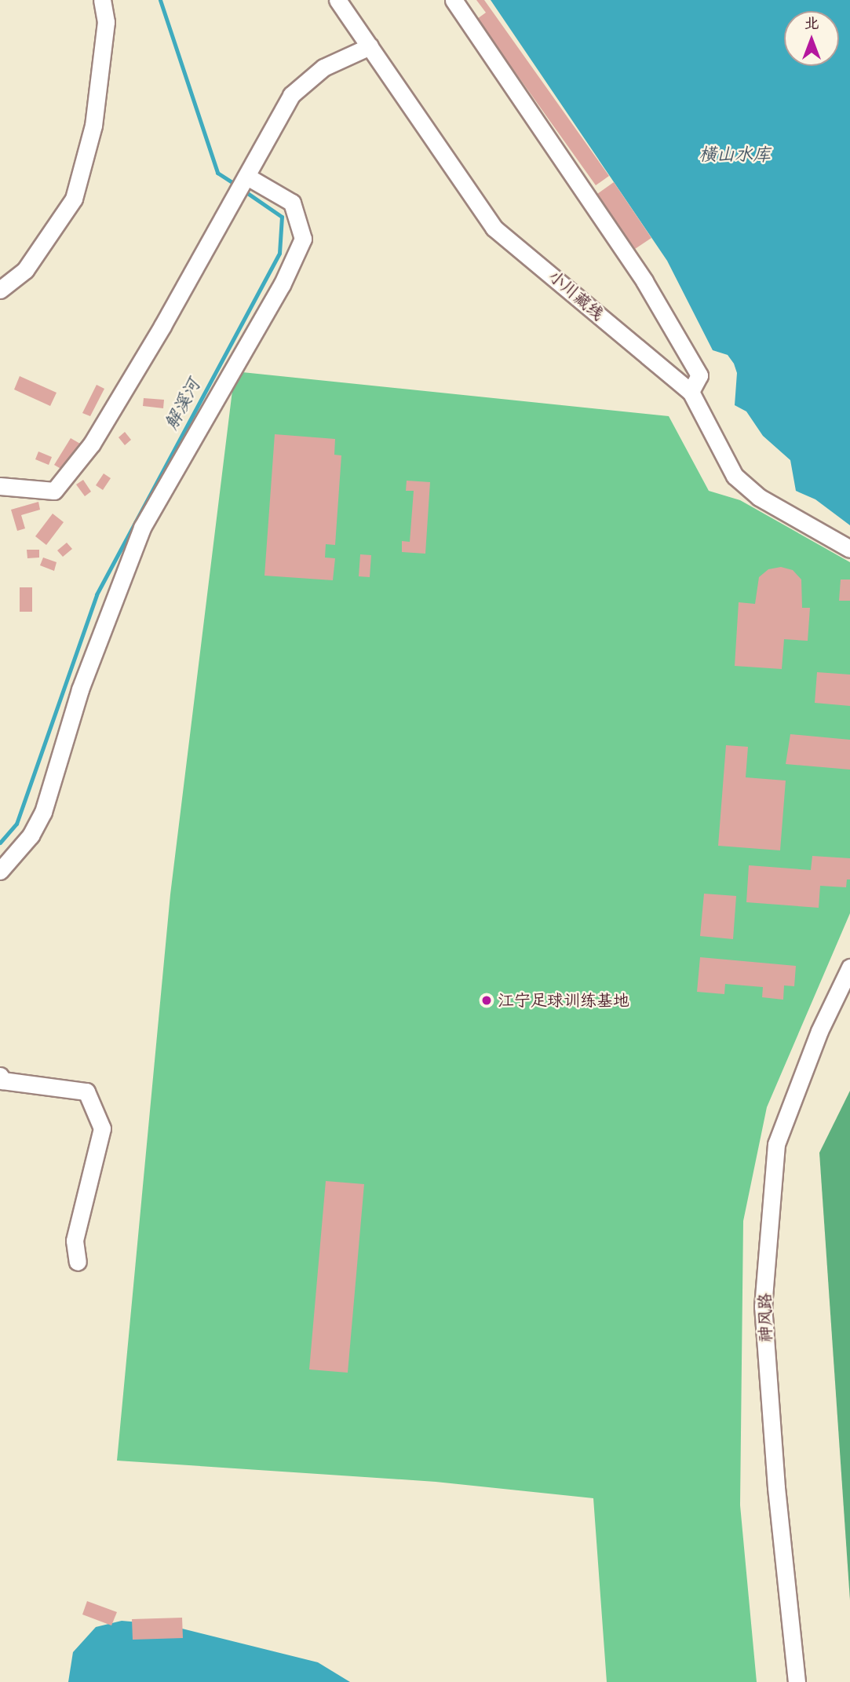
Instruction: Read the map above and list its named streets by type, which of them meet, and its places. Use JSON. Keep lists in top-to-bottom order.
{
  "streets": {
    "street": ["小川藏线", "神风路"]
  },
  "water": ["横山水库", "解溪河"],
  "places": ["江宁足球训练基地"],
  "north": "top"
}
